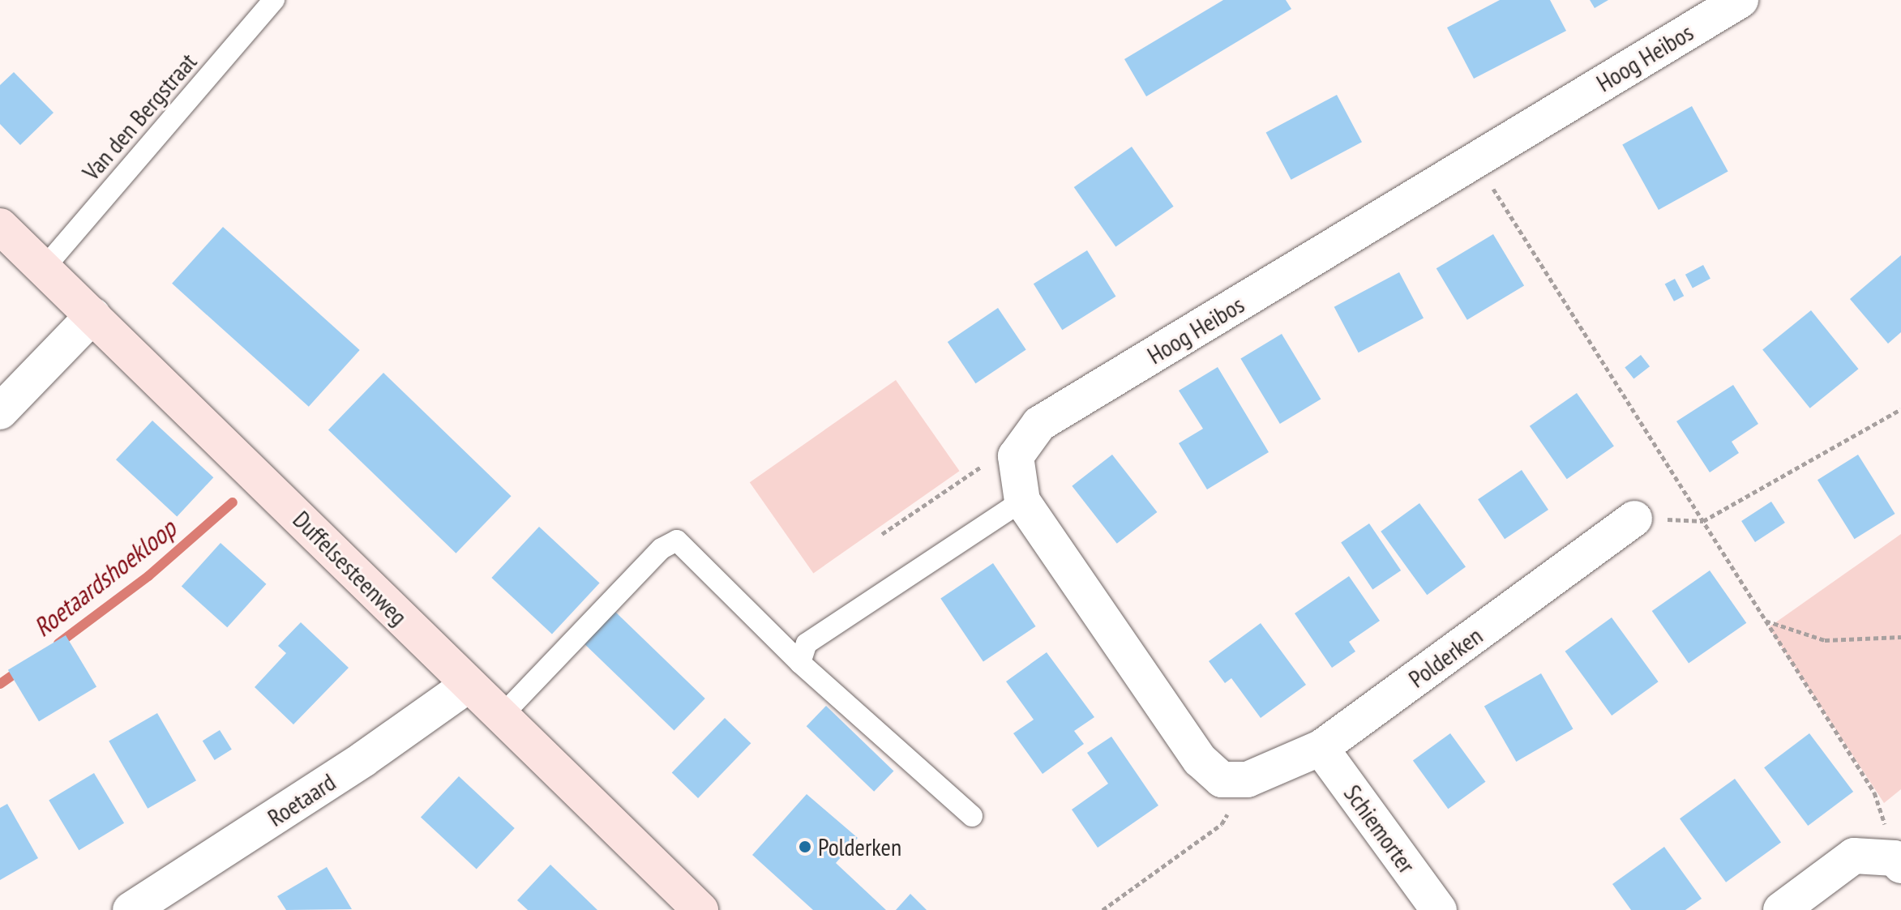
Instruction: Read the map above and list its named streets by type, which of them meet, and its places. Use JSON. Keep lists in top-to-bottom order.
{
  "streets": {
    "street": [
      "Hoog Heibos",
      "Duffelsesteenweg",
      "Polderken",
      "Roetaard",
      "Schiemorter"
    ],
    "lane": ["Van den Bergstraat"]
  },
  "crossings": [
    ["Van den Bergstraat", "Duffelsesteenweg"],
    ["Duffelsesteenweg", "Roetaard"],
    ["Polderken", "Schiemorter"]
  ],
  "water": ["Roetaardshoekloop"],
  "places": ["Polderken"]
}
